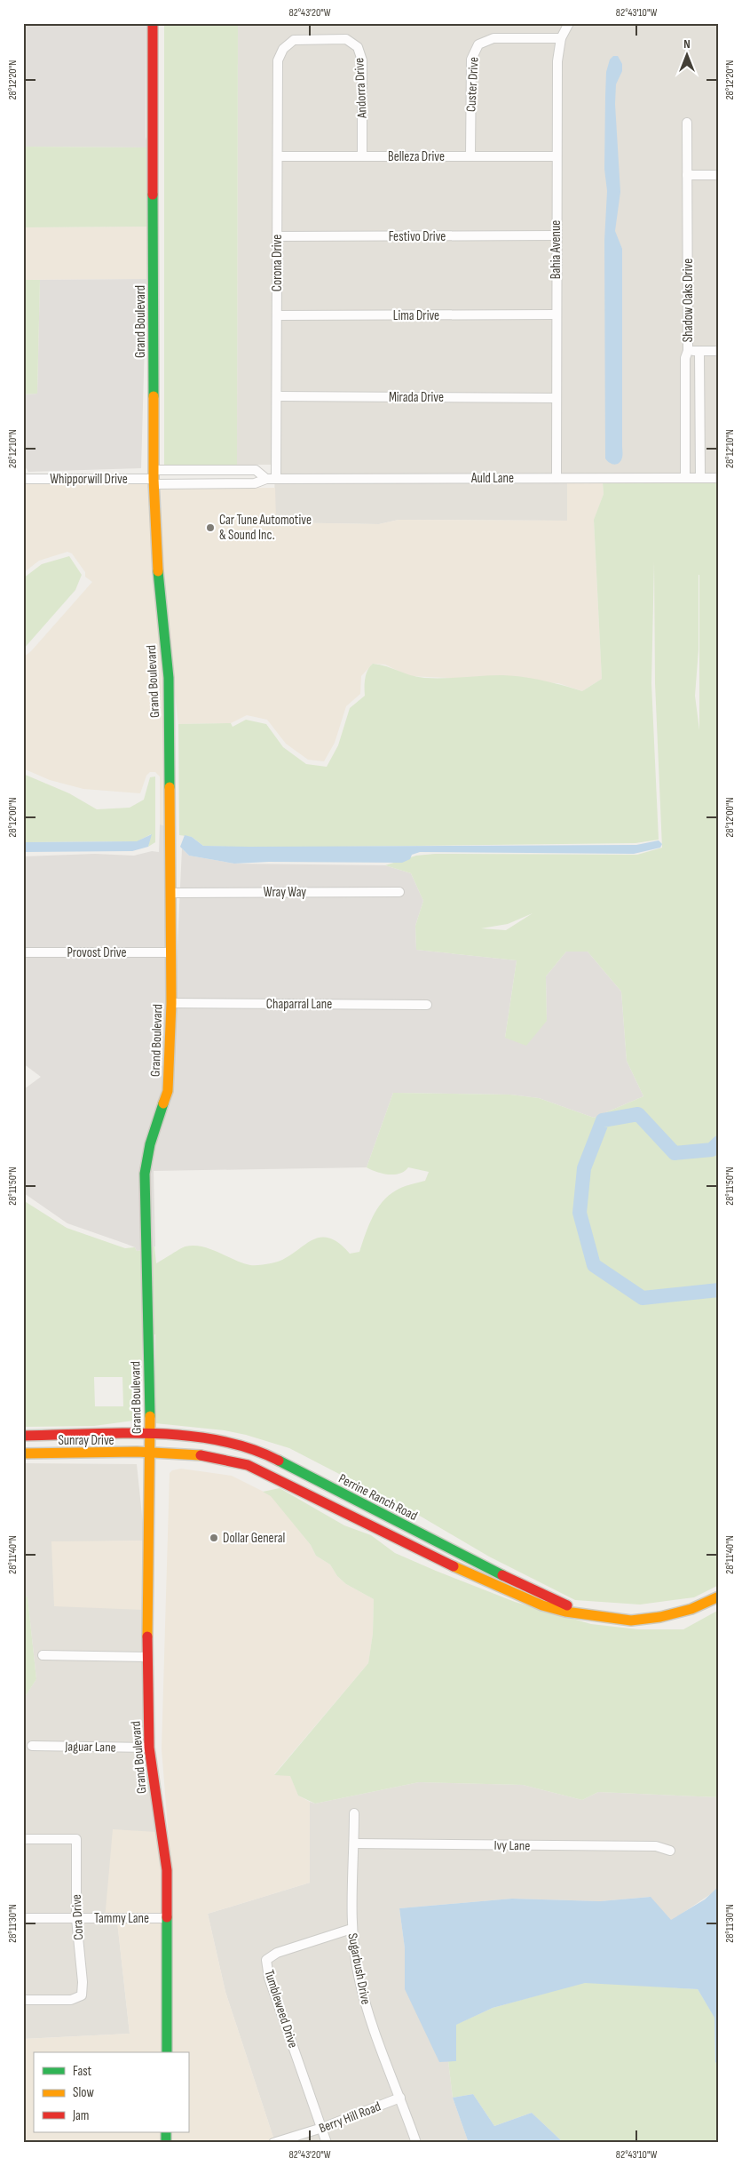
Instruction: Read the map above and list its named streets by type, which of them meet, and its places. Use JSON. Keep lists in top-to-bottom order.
{
  "streets": {
    "street": [
      "Custer Drive",
      "Andorra Drive",
      "Belleza Drive",
      "Festivo Drive",
      "Bahia Avenue",
      "Corona Drive",
      "Shadow Oaks Drive",
      "Lima Drive",
      "Grand Boulevard",
      "Mirada Drive",
      "Auld Lane",
      "Whipporwill Drive",
      "Wray Way",
      "Provost Drive",
      "Chaparral Lane",
      "Sunray Drive",
      "Perrine Ranch Road",
      "Jaguar Lane",
      "Ivy Lane",
      "Cora Drive",
      "Tammy Lane",
      "Sugarbush Drive",
      "Tumbleweed Drive",
      "Berry Hill Road"
    ]
  },
  "crossings": [
    ["Custer Drive", "Belleza Drive"],
    ["Custer Drive", "Bahia Avenue"],
    ["Andorra Drive", "Belleza Drive"],
    ["Andorra Drive", "Corona Drive"],
    ["Belleza Drive", "Bahia Avenue"],
    ["Belleza Drive", "Corona Drive"],
    ["Festivo Drive", "Bahia Avenue"],
    ["Festivo Drive", "Corona Drive"],
    ["Bahia Avenue", "Lima Drive"],
    ["Bahia Avenue", "Mirada Drive"],
    ["Bahia Avenue", "Auld Lane"],
    ["Corona Drive", "Lima Drive"],
    ["Corona Drive", "Mirada Drive"],
    ["Corona Drive", "Auld Lane"],
    ["Shadow Oaks Drive", "Auld Lane"],
    ["Grand Boulevard", "Auld Lane"],
    ["Grand Boulevard", "Whipporwill Drive"],
    ["Grand Boulevard", "Wray Way"],
    ["Grand Boulevard", "Provost Drive"],
    ["Grand Boulevard", "Chaparral Lane"],
    ["Grand Boulevard", "Sunray Drive"],
    ["Grand Boulevard", "Perrine Ranch Road"],
    ["Grand Boulevard", "Jaguar Lane"],
    ["Grand Boulevard", "Tammy Lane"],
    ["Auld Lane", "Whipporwill Drive"],
    ["Sunray Drive", "Perrine Ranch Road"],
    ["Ivy Lane", "Sugarbush Drive"],
    ["Cora Drive", "Tammy Lane"],
    ["Sugarbush Drive", "Tumbleweed Drive"],
    ["Sugarbush Drive", "Berry Hill Road"],
    ["Tumbleweed Drive", "Berry Hill Road"]
  ],
  "places": ["Car Tune Automotive & Sound Inc.", "Dollar General"],
  "legend": ["Fast", "Slow", "Jam"],
  "north": "top",
  "coordinates": [
    "82°43'20\"W",
    "82°43'10\"W",
    "28°12'20\"N",
    "28°12'10\"N",
    "28°12'00\"N",
    "28°11'50\"N",
    "28°11'40\"N",
    "28°11'30\"N"
  ]
}
